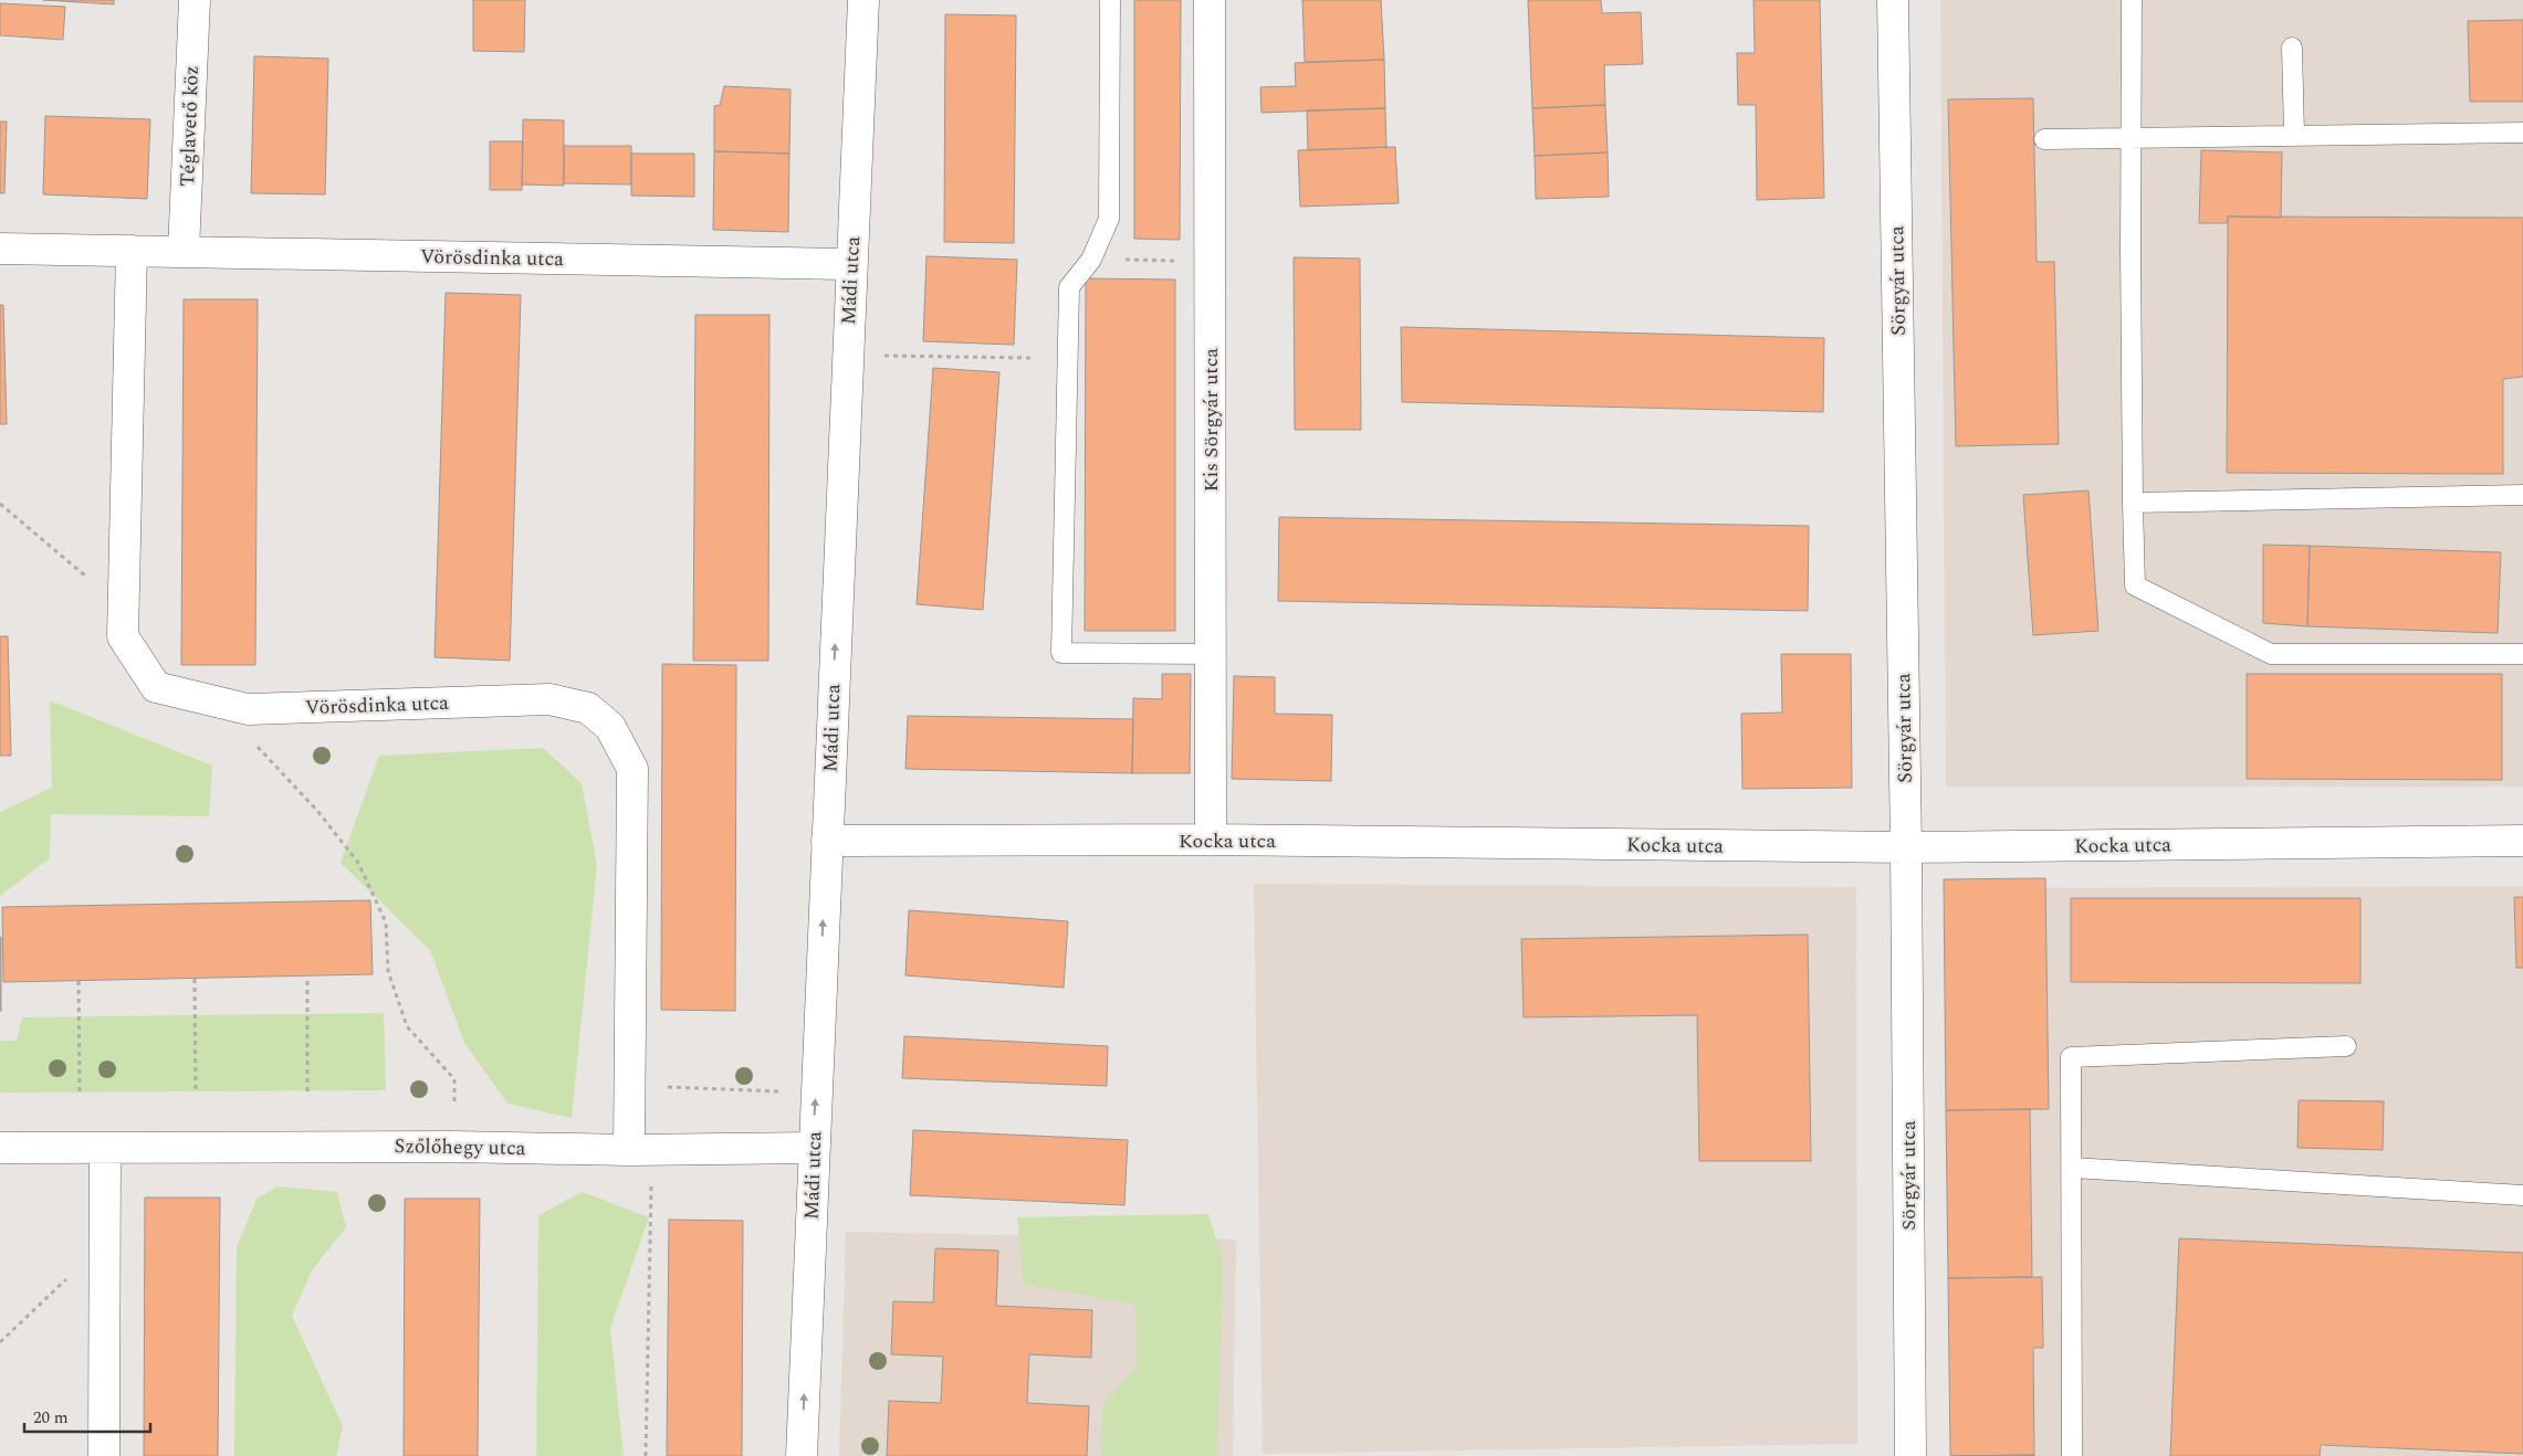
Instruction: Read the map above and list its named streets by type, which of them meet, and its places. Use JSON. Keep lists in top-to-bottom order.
{
  "streets": {
    "street": [
      "Téglavető köz",
      "Vörösdinka utca",
      "Mádi utca",
      "Sörgyár utca",
      "Kis Sörgyár utca",
      "Kocka utca",
      "Szőlőhegy utca"
    ]
  },
  "crossings": [
    ["Téglavető köz", "Vörösdinka utca"],
    ["Vörösdinka utca", "Mádi utca"],
    ["Vörösdinka utca", "Szőlőhegy utca"],
    ["Mádi utca", "Kocka utca"],
    ["Mádi utca", "Szőlőhegy utca"],
    ["Sörgyár utca", "Kocka utca"],
    ["Kis Sörgyár utca", "Kocka utca"]
  ],
  "one_way": ["Mádi utca"],
  "scale_bar": "20 m"
}
